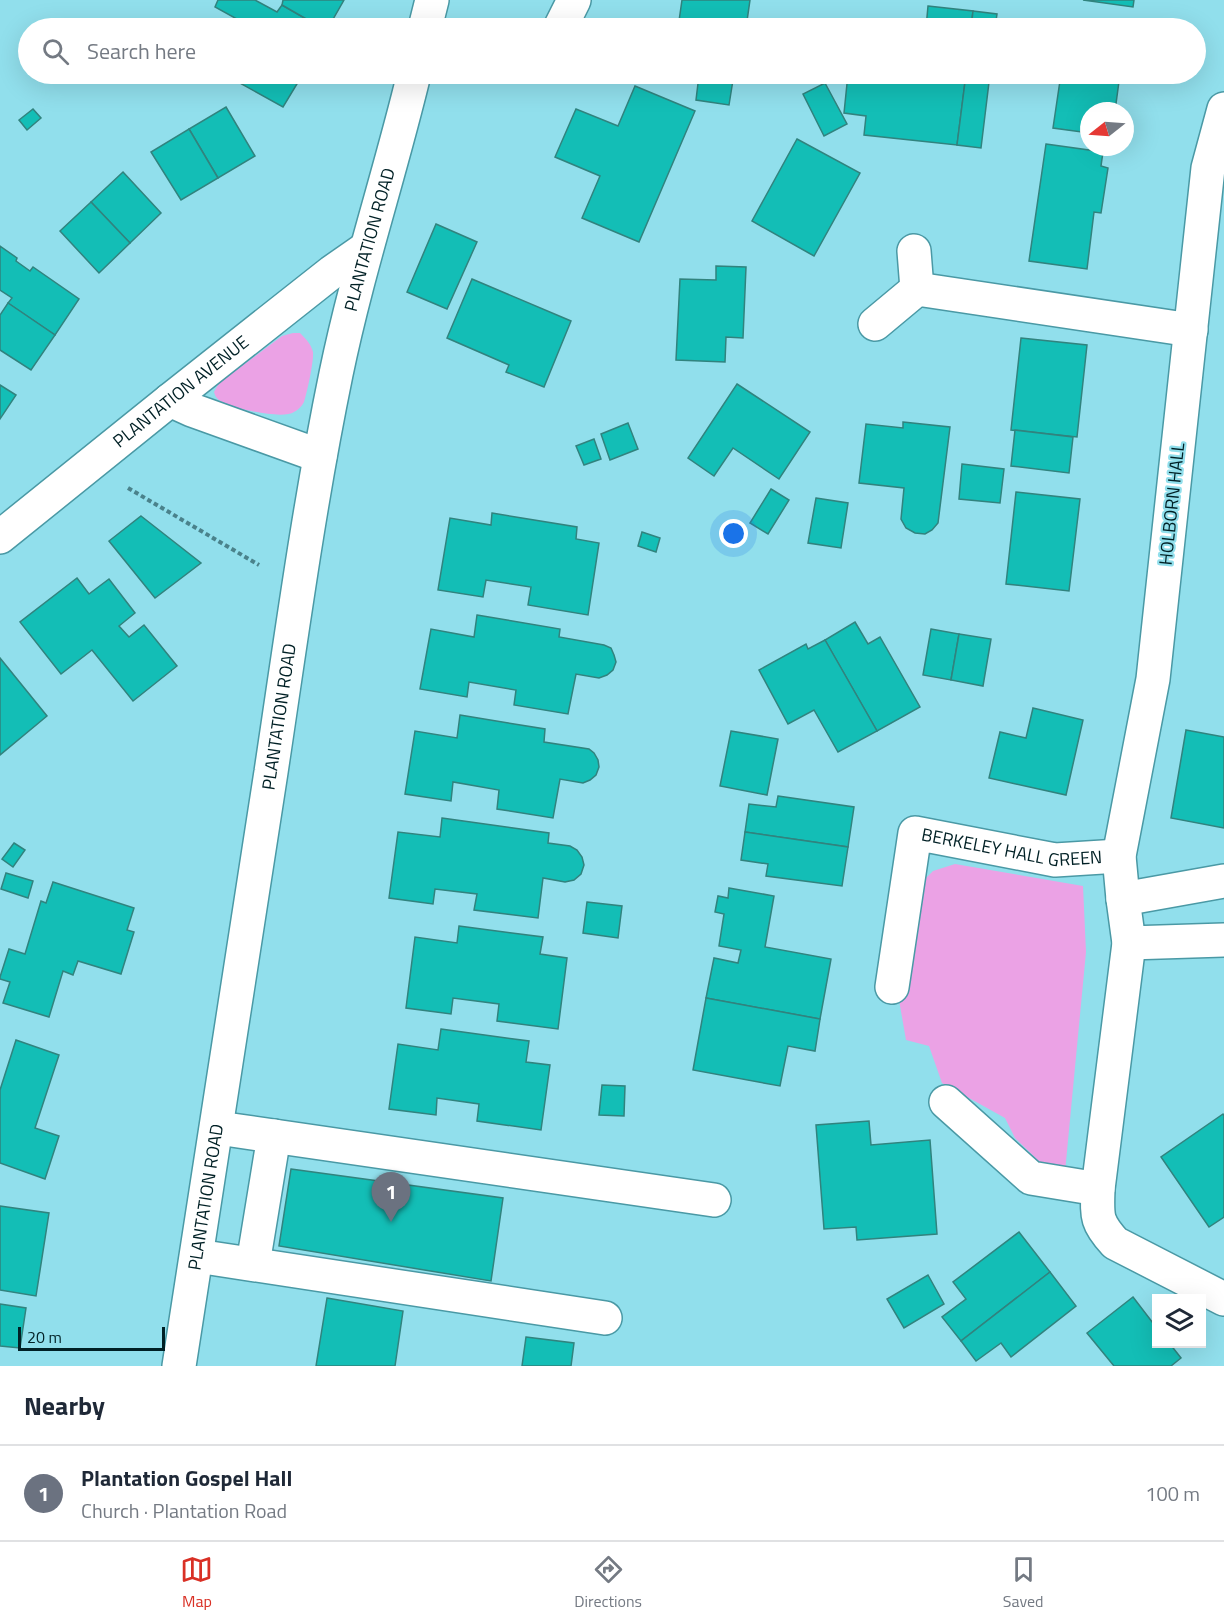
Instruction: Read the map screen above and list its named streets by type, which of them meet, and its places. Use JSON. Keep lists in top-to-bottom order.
{
  "streets": {
    "street": [
      "PLANTATION ROAD",
      "PLANTATION AVENUE",
      "HOLBORN HALL",
      "BERKELEY HALL GREEN"
    ]
  },
  "crossings": [
    ["PLANTATION ROAD", "PLANTATION AVENUE"],
    ["HOLBORN HALL", "BERKELEY HALL GREEN"]
  ],
  "scale_bar": "20 m",
  "north": "left",
  "page": {
    "search": "Search here",
    "pins": "1",
    "scale": "20 m",
    "heading": "Nearby",
    "list": [
      {
        "mark": "1",
        "name": "Plantation Gospel Hall",
        "note": "Church · Plantation Road",
        "value": "100 m"
      }
    ],
    "nav": ["Map", "Directions", "Saved"]
  }
}
